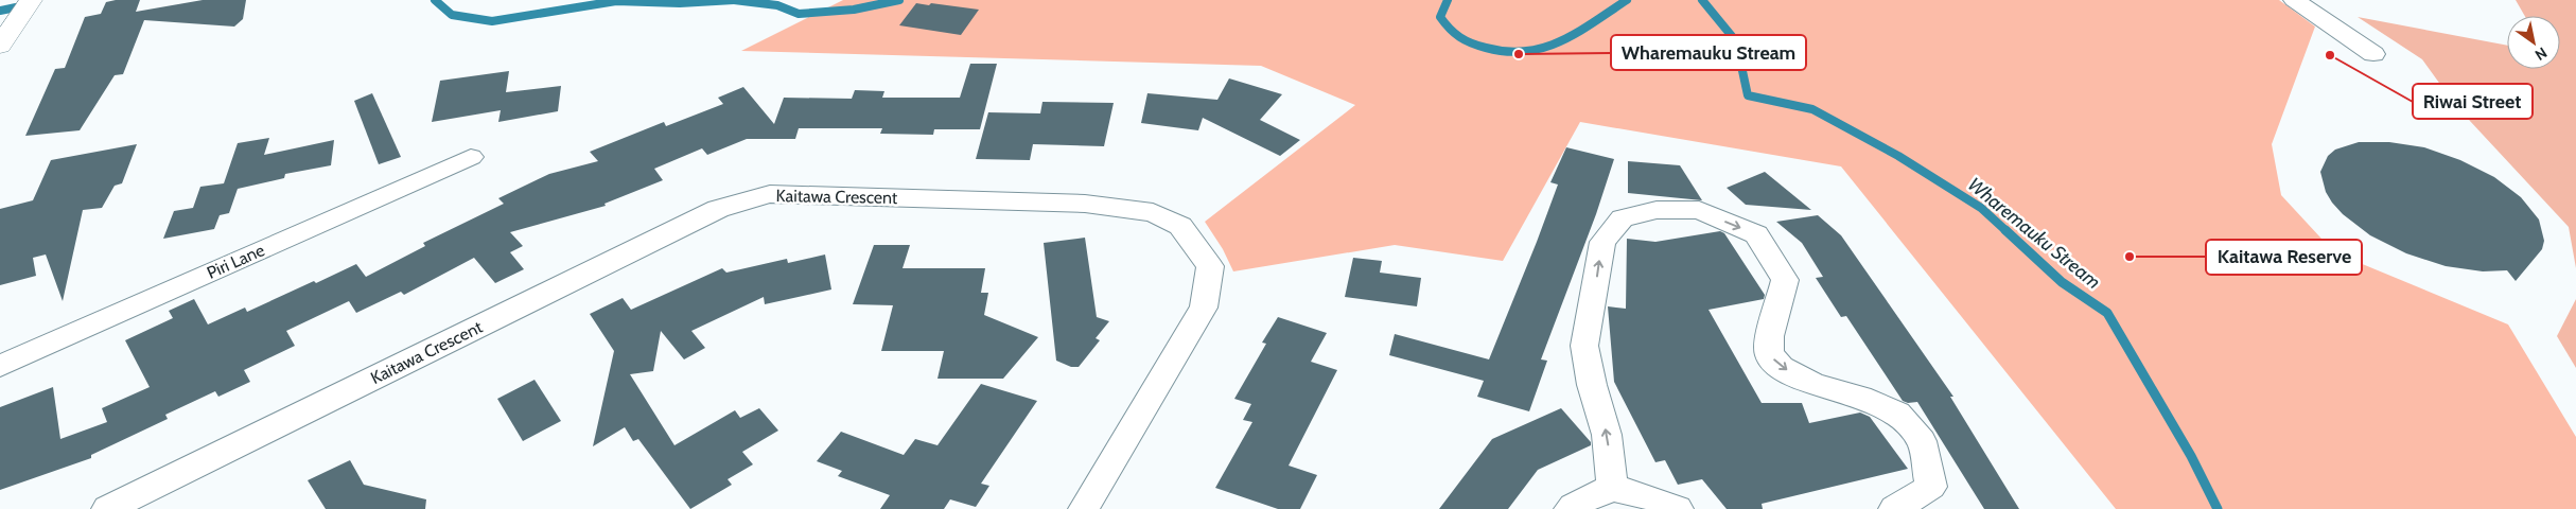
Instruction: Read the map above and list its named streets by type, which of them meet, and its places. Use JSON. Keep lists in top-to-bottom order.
{
  "streets": {
    "street": ["Kaitawa Crescent", "Piri Lane"]
  },
  "water": ["Wharemauku Stream"],
  "places": ["Wharemauku Stream", "Riwai Street", "Kaitawa Reserve"],
  "north": "bottom right"
}
